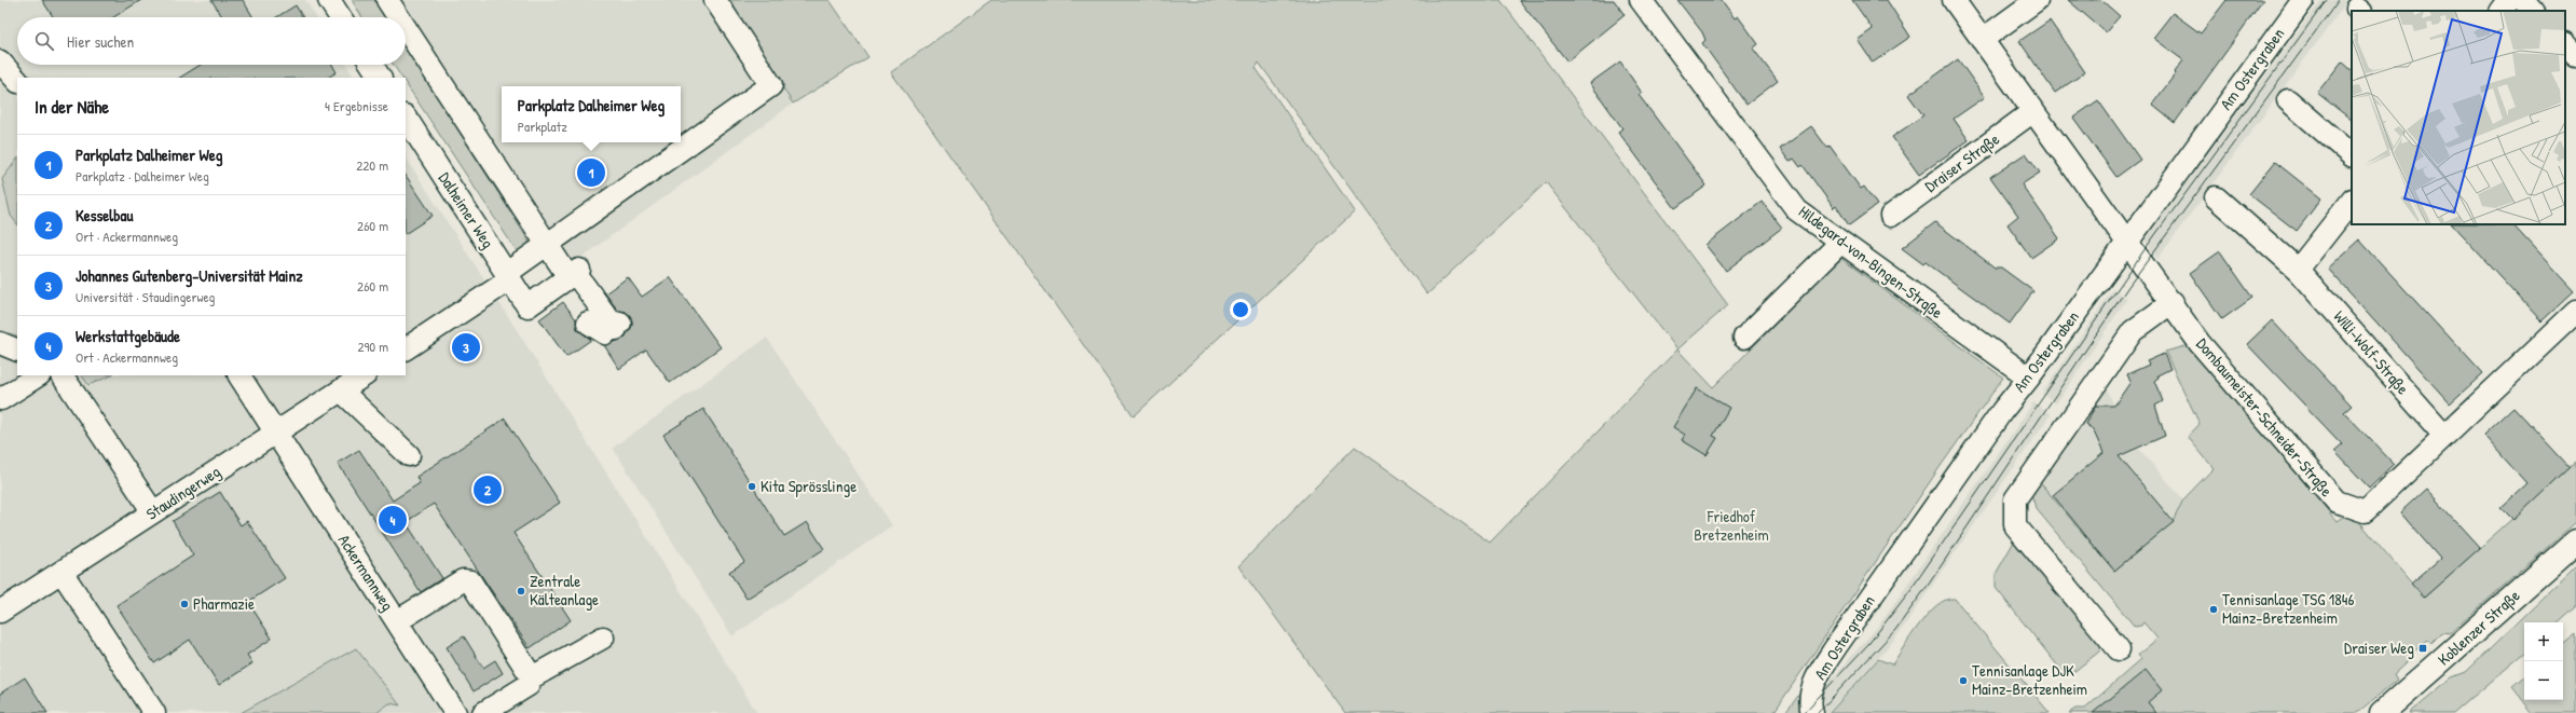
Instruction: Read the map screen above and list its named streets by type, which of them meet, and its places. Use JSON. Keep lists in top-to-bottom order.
{
  "streets": {
    "main road": ["Koblenzer Straße"],
    "street": [
      "Am Ostergraben",
      "Draiser Straße",
      "Dalheimer Weg",
      "Hildegard-von-Bingen-Straße",
      "Willi-Wolf-Straße",
      "Dombaumeister-Schneider-Straße",
      "Staudingerweg",
      "Ackermannweg"
    ]
  },
  "crossings": [
    ["Am Ostergraben", "Hildegard-von-Bingen-Straße"],
    ["Am Ostergraben", "Dombaumeister-Schneider-Straße"],
    ["Willi-Wolf-Straße", "Dombaumeister-Schneider-Straße"],
    ["Staudingerweg", "Ackermannweg"]
  ],
  "parks": ["Friedhof Bretzenheim"],
  "places": {
    "other": [
      "Kita Sprösslinge",
      "Zentrale Kälteanlage",
      "Pharmazie",
      "Tennisanlage TSG 1846 Mainz-Bretzenheim",
      "Tennisanlage DJK Mainz-Bretzenheim"
    ],
    "transit": ["Draiser Weg"]
  },
  "page": {
    "search": "Hier suchen",
    "heading": ["In der Nähe", "4 Ergebnisse"],
    "popup": ["Parkplatz Dalheimer Weg", "Parkplatz"],
    "list": [
      {
        "mark": "1",
        "name": "Parkplatz Dalheimer Weg",
        "note": "Parkplatz · Dalheimer Weg",
        "value": "220 m"
      },
      {
        "mark": "2",
        "name": "Kesselbau",
        "note": "Ort · Ackermannweg",
        "value": "260 m"
      },
      {
        "mark": "3",
        "name": "Johannes Gutenberg-Universität Mainz",
        "note": "Universität · Staudingerweg",
        "value": "260 m"
      },
      {
        "mark": "4",
        "name": "Werkstattgebäude",
        "note": "Ort · Ackermannweg",
        "value": "290 m"
      }
    ],
    "pins": [
      "1",
      "3",
      "2",
      "4"
    ],
    "map_buttons": ["+", "−"]
  }
}
